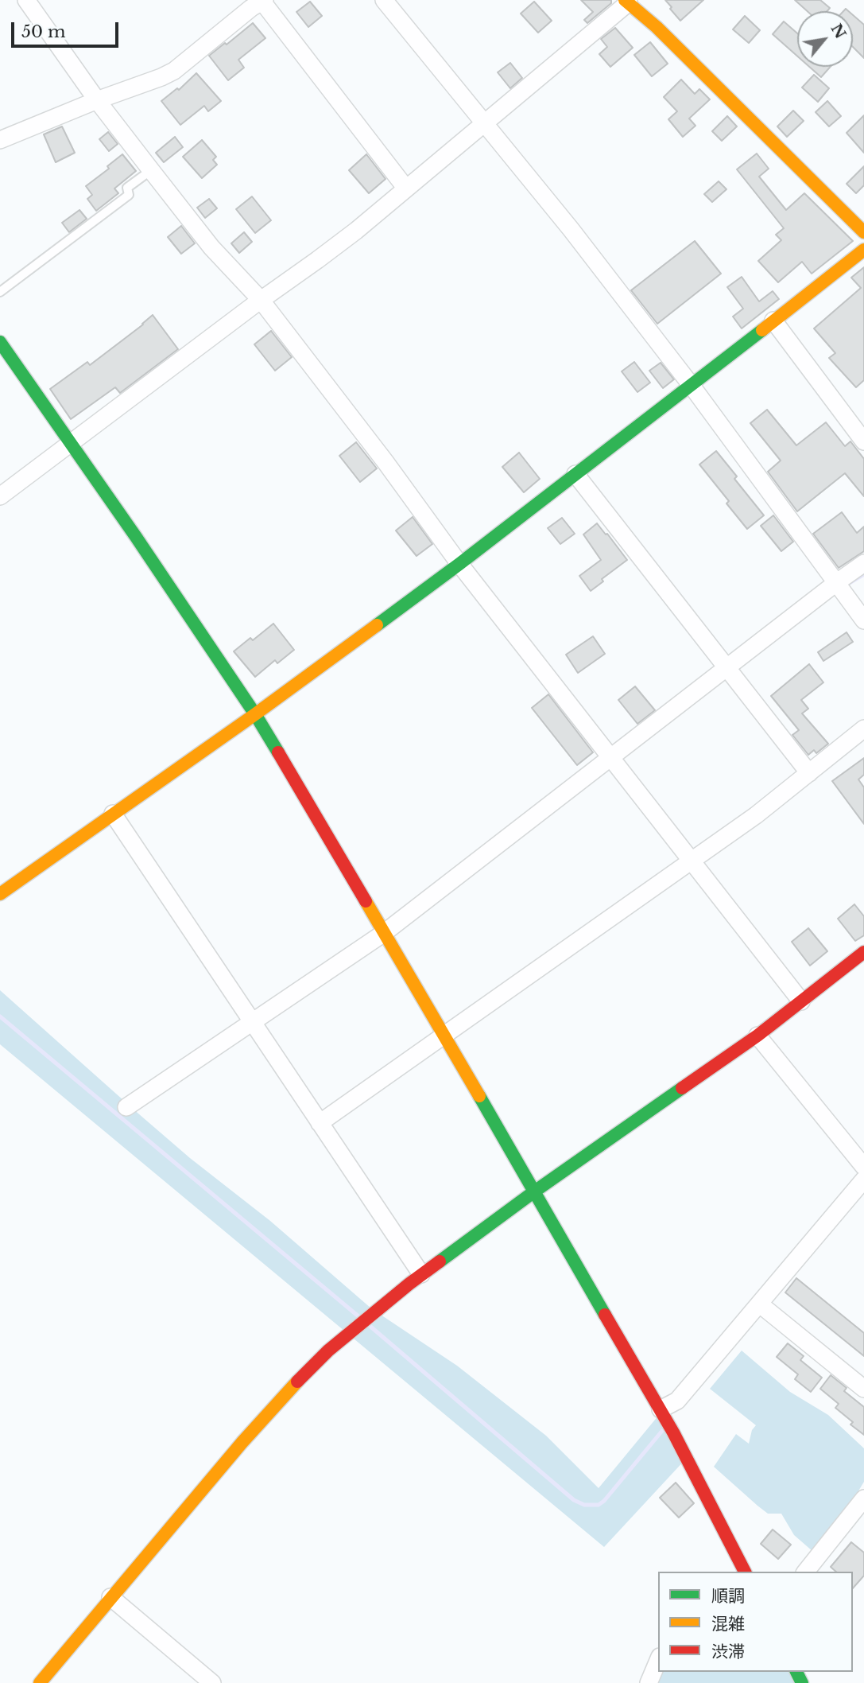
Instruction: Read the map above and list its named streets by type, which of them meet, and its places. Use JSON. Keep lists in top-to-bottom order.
{
  "legend": ["順調", "混雑", "渋滞"],
  "scale_bar": "50 m",
  "north": "top right"
}
